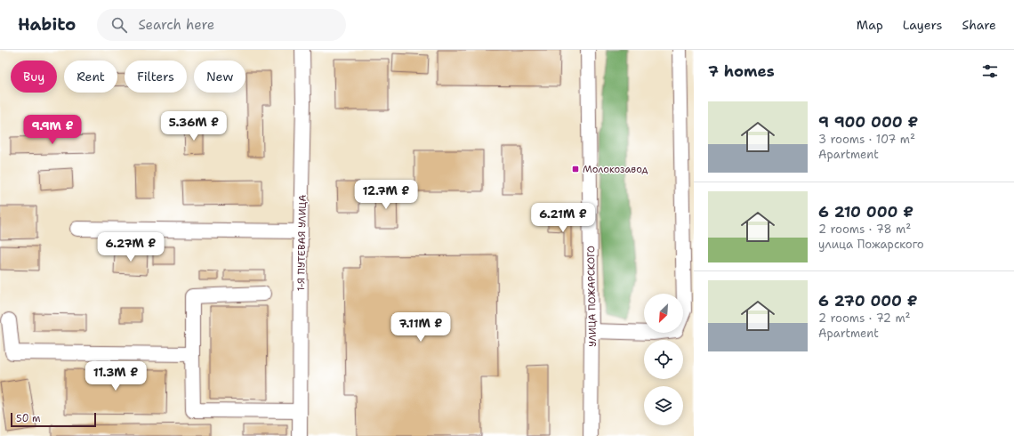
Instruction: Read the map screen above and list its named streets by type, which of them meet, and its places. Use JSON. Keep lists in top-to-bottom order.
{
  "streets": {
    "street": ["1-Я ПУТЕВАЯ УЛИЦА", "УЛИЦА ПОЖАРСКОГО"]
  },
  "places": {
    "transit": ["Молокозавод"]
  },
  "scale_bar": "50 m",
  "north": "bottom left",
  "page": {
    "header": "Habito",
    "search": "Search here",
    "nav": ["Map", "Layers", "Share"],
    "heading": "7 homes",
    "chip": [
      "Buy",
      "Rent",
      "Filters",
      "New"
    ],
    "list": [
      {
        "name": "9 900 000 ₽",
        "note": "3 rooms · 107 m² · Apartment"
      },
      {
        "name": "6 210 000 ₽",
        "note": "2 rooms · 78 m² · улица Пожарского"
      },
      {
        "name": "6 270 000 ₽",
        "note": "2 rooms · 72 m² · Apartment"
      }
    ],
    "price": [
      "5.36M ₽",
      "9.9M ₽",
      "12.7M ₽",
      "6.21M ₽",
      "6.27M ₽",
      "7.11M ₽",
      "11.3M ₽"
    ],
    "scale": "50 m"
  }
}
